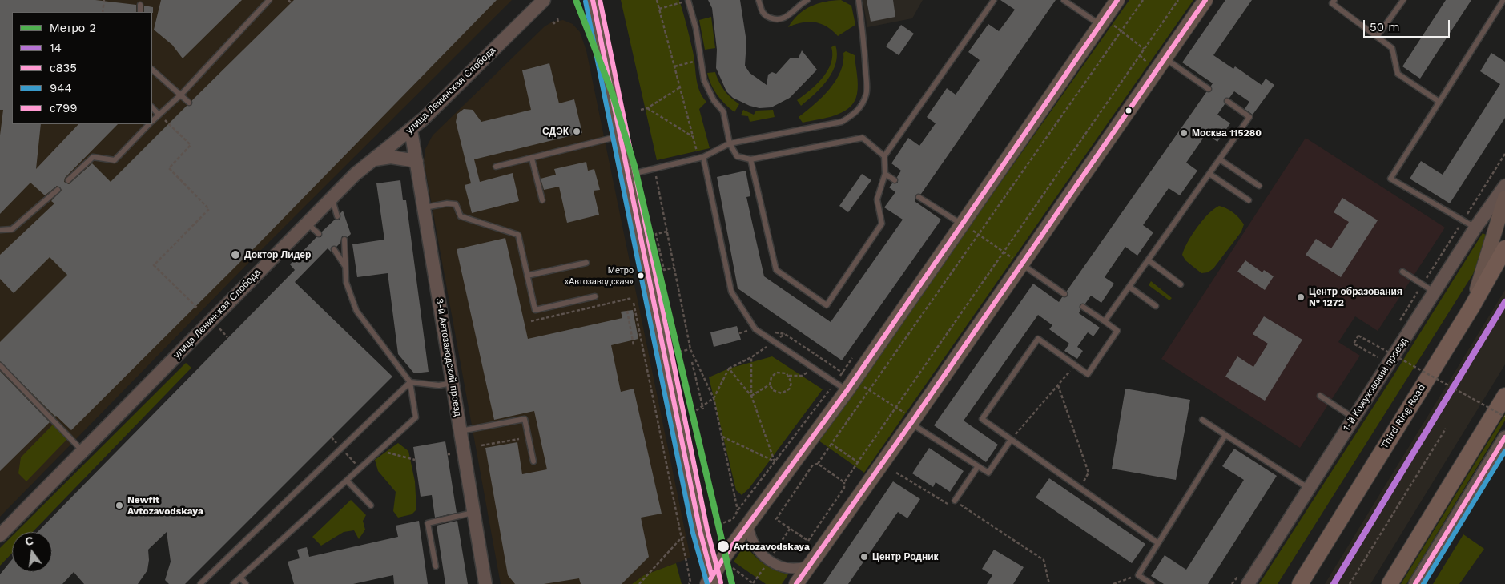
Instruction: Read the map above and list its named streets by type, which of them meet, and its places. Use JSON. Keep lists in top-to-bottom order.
{
  "streets": {
    "main road": ["Third Ring Road"],
    "street": ["улица Ленинская Слобода", "3-й Автозаводский проезд", "1-й Кожуховский проезд"]
  },
  "crossings": [
    ["улица Ленинская Слобода", "3-й Автозаводский проезд"]
  ],
  "places": [
    "СДЭК",
    "Москва 115280",
    "Доктор Лидер",
    "Метро «Автозаводская»",
    "Центр образования № 1272",
    "Newfit Avtozavodskaya",
    "Avtozavodskaya",
    "Центр Родник"
  ],
  "lines": [
    "metro line 2",
    "transit line с835",
    "transit line с799",
    "transit line 944",
    "transit line 14"
  ],
  "legend": [
    "Метро 2",
    "14",
    "с835",
    "944",
    "с799"
  ],
  "scale_bar": "50 m",
  "north": "top"
}
